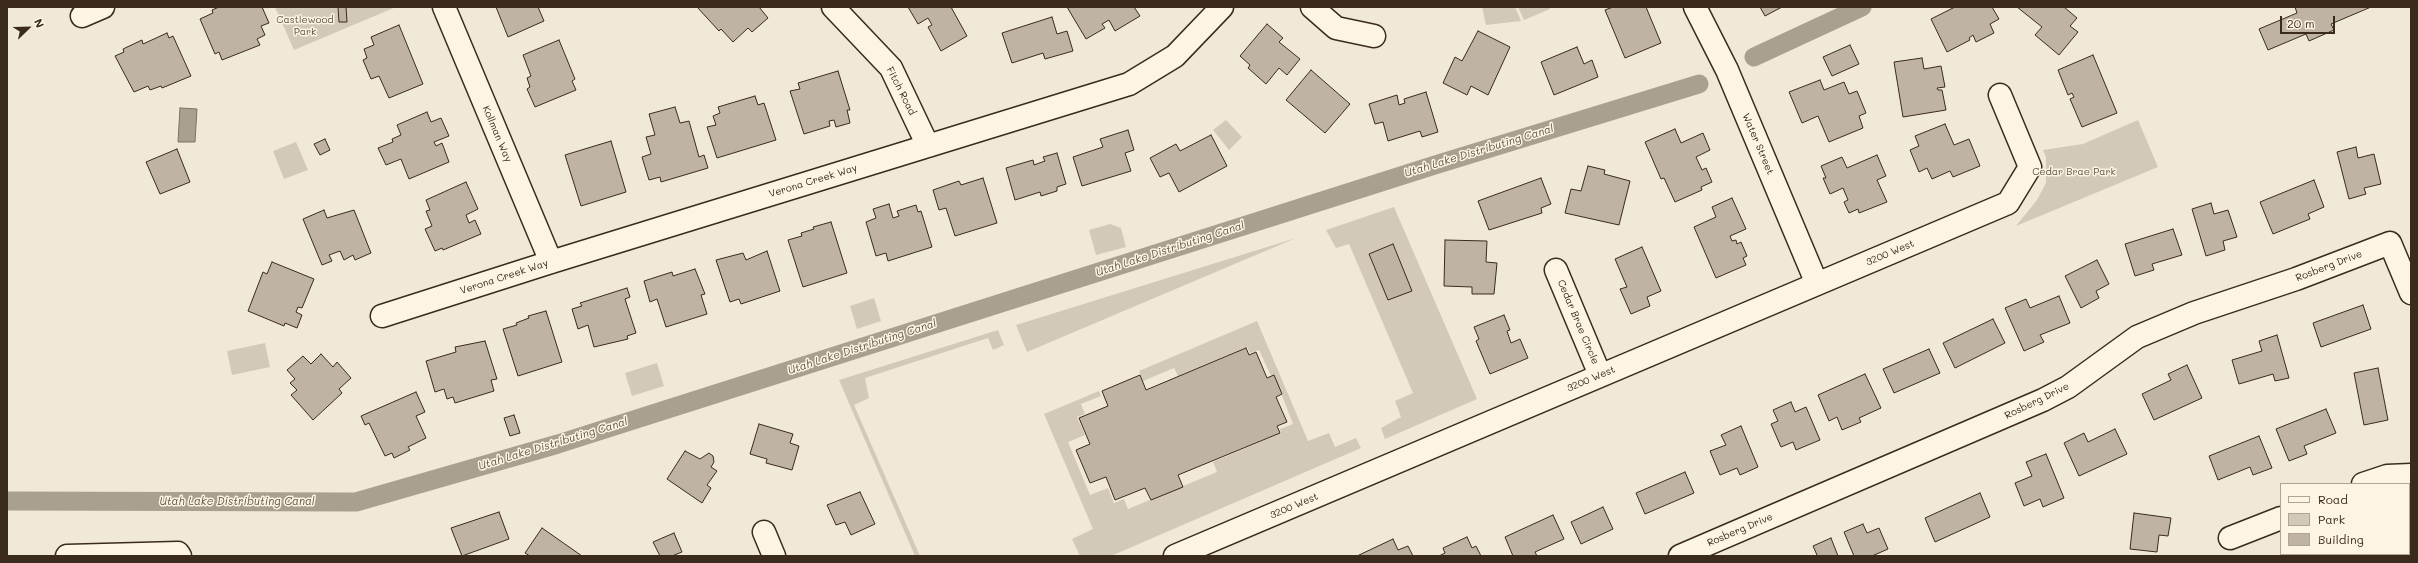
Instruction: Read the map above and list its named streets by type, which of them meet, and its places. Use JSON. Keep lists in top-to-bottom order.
{
  "streets": {
    "street": [
      "Fitch Road",
      "Kollman Way",
      "Water Street",
      "Verona Creek Way",
      "3200 West",
      "Rosberg Drive",
      "Cedar Brae Circle"
    ]
  },
  "crossings": [
    ["Fitch Road", "Verona Creek Way"],
    ["Kollman Way", "Verona Creek Way"],
    ["Water Street", "3200 West"],
    ["3200 West", "Cedar Brae Circle"]
  ],
  "water": ["Utah Lake Distributing Canal"],
  "parks": ["Castlewood Park", "Cedar Brae Park"],
  "legend": ["Road", "Park", "Building"],
  "scale_bar": "20 m",
  "north": "top right"
}
